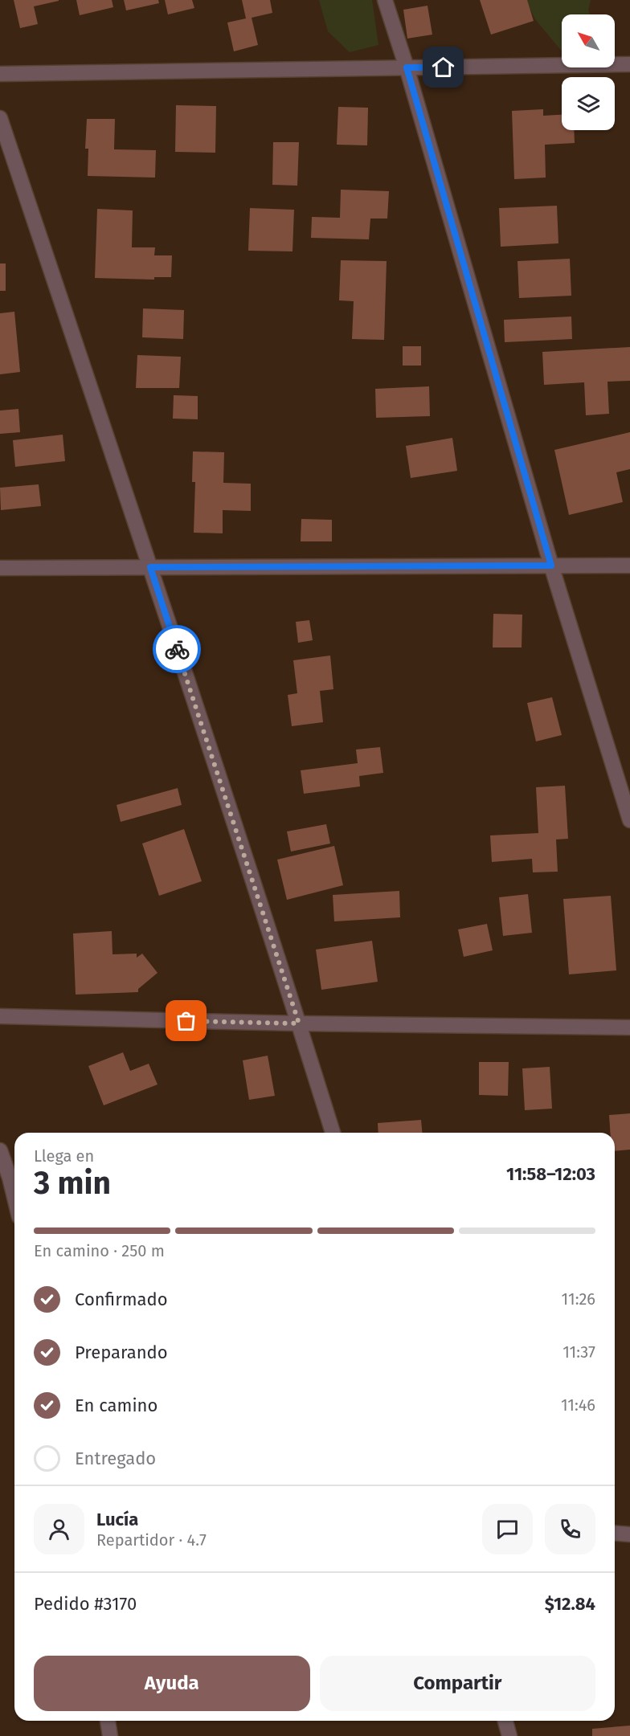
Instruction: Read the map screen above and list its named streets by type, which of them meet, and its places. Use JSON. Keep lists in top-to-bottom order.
{
  "north": "top left",
  "page": {
    "heading": ["3 min", "Llega en", "11:58–12:03"],
    "panel": [
      "Lucía",
      "Repartidor · 4.7",
      "Pedido #3170",
      "$12.84"
    ],
    "bar": "En camino · 250 m",
    "list": [
      ["Confirmado", "11:26"],
      ["Preparando", "11:37"],
      ["En camino", "11:46"],
      "Entregado"
    ],
    "buttons": ["Ayuda", "Compartir"]
  }
}
